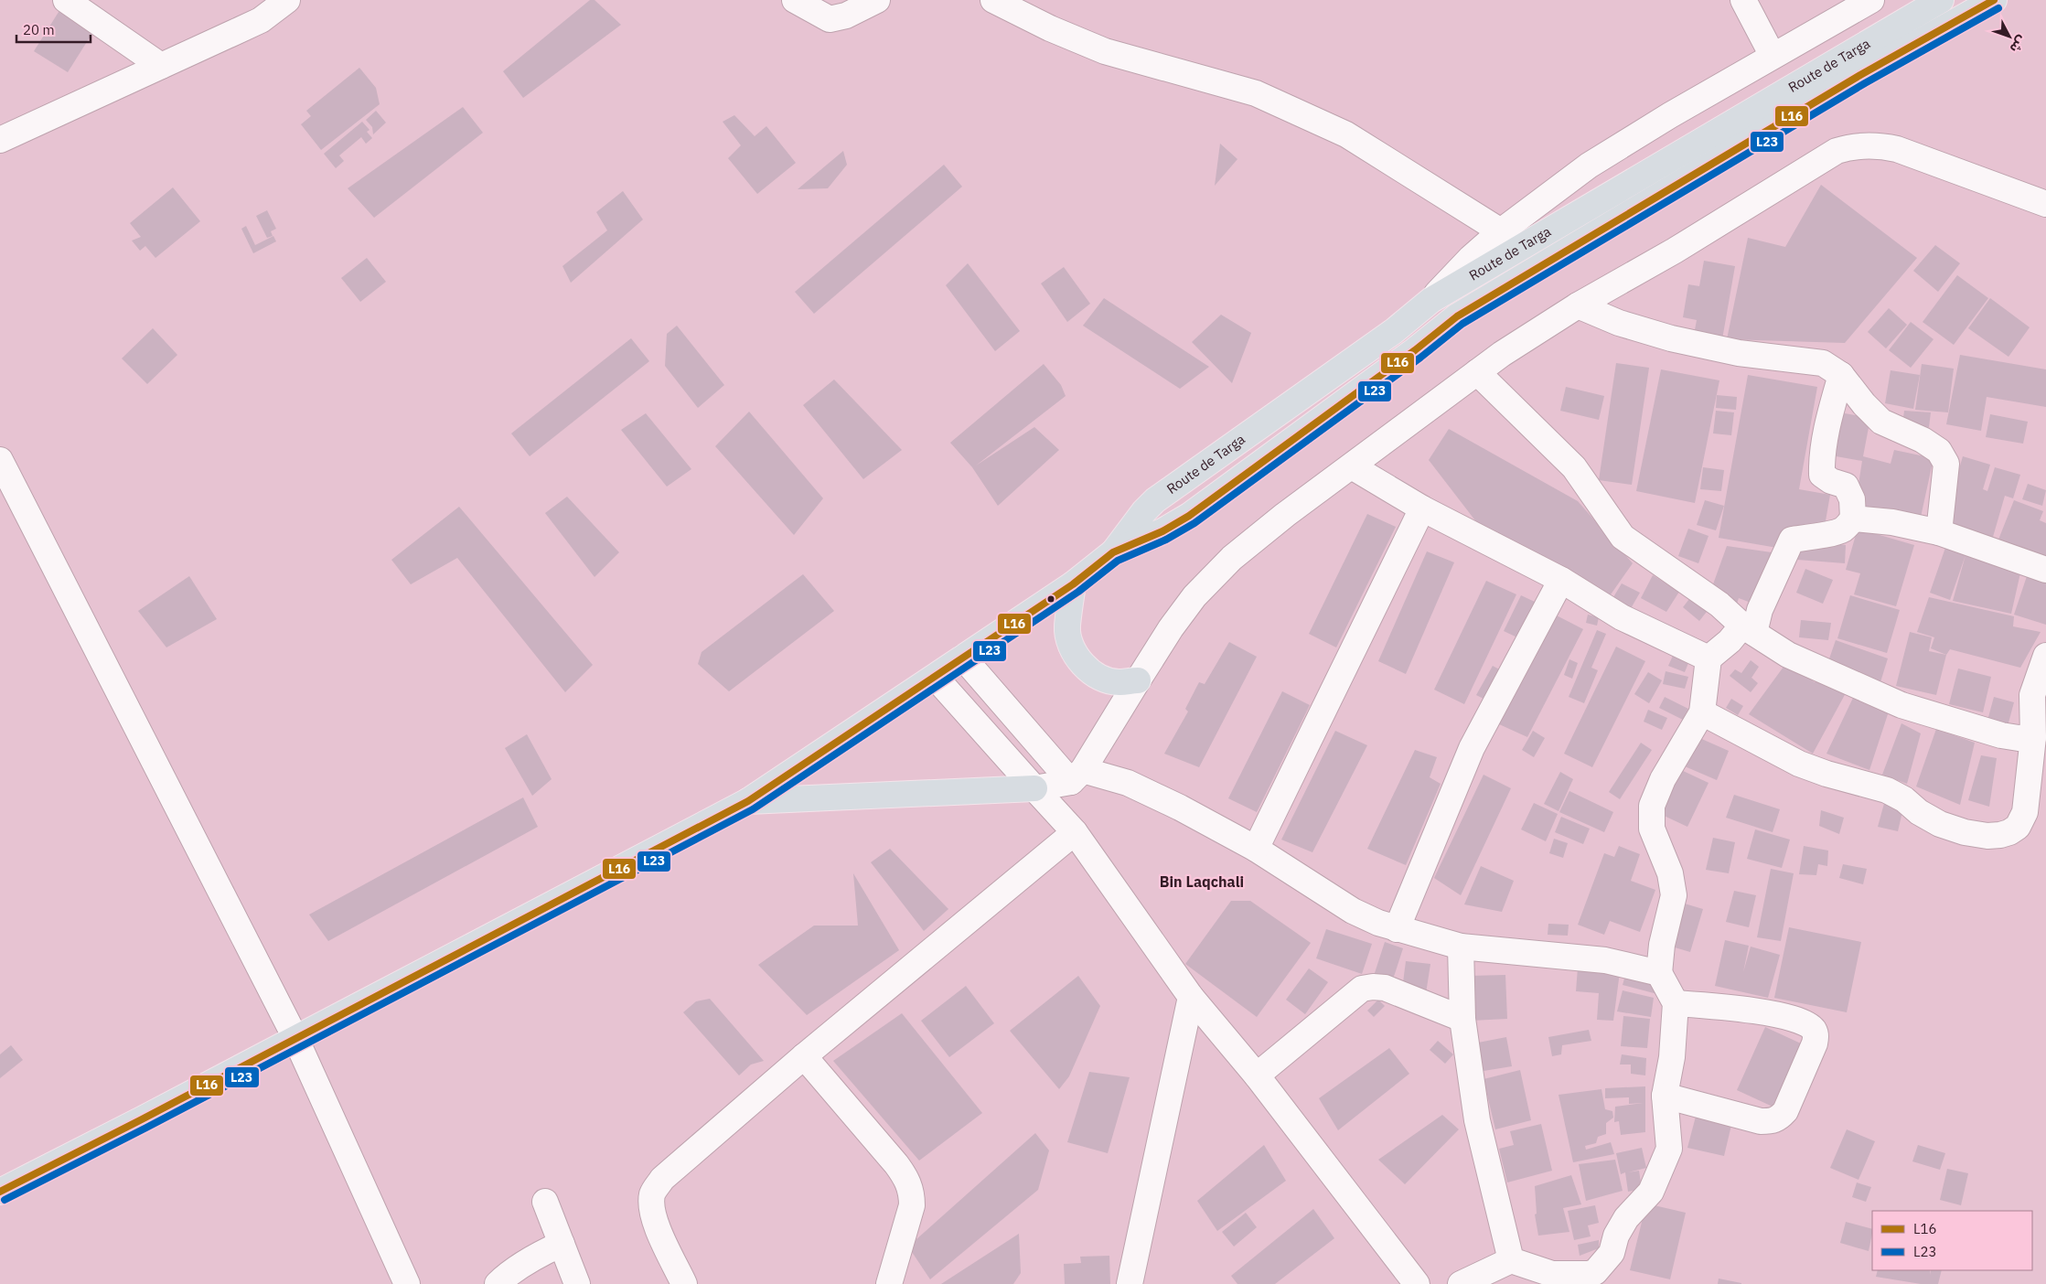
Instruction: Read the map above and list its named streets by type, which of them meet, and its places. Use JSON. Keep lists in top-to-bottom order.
{
  "streets": {
    "main road": ["Route de Targa"]
  },
  "districts": ["Bin Laqchali"],
  "lines": ["transit line L16", "transit line L23"],
  "legend": ["L16", "L23"],
  "scale_bar": "20 m",
  "north": "bottom right"
}
